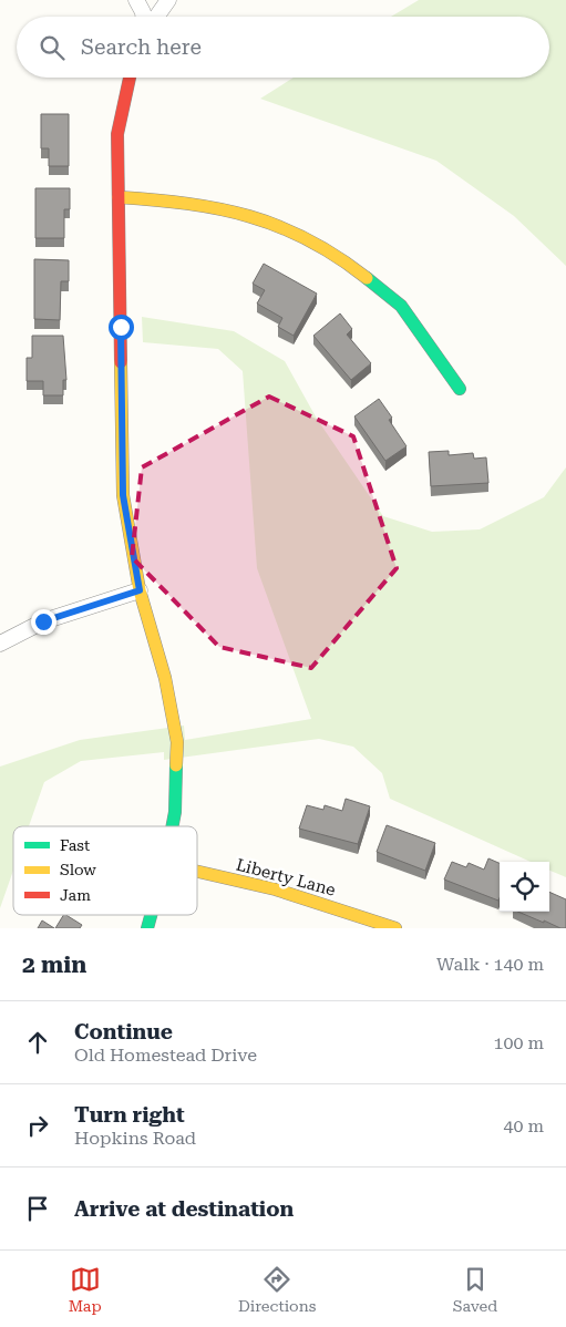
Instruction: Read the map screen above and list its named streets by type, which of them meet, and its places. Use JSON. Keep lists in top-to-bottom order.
{
  "streets": {
    "street": ["Liberty Lane"]
  },
  "legend": ["Fast", "Slow", "Jam"],
  "page": {
    "search": "Search here",
    "heading": ["2 min", "Walk · 140 m"],
    "list": [
      ["Continue", "Old Homestead Drive", "100 m"],
      ["Turn right", "Hopkins Road", "40 m"],
      "Arrive at destination"
    ],
    "nav": ["Map", "Directions", "Saved"]
  }
}
